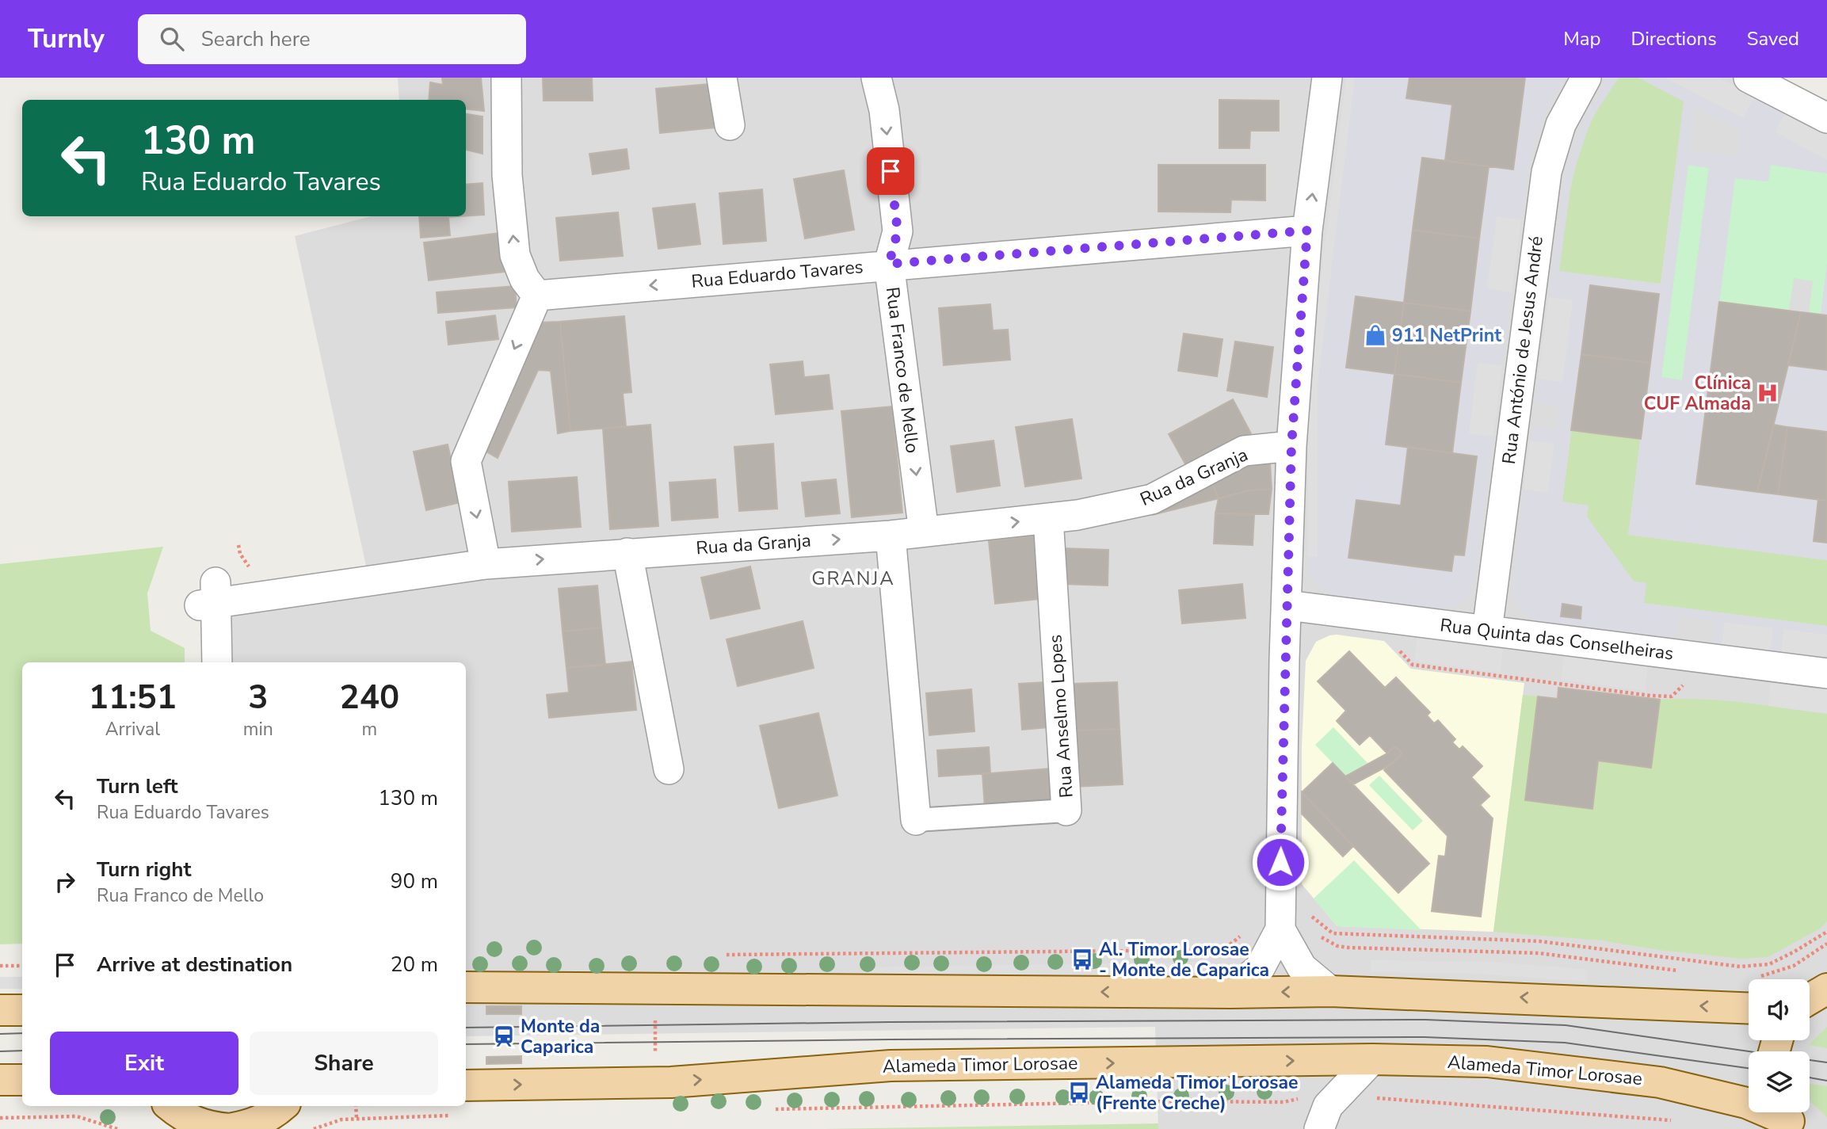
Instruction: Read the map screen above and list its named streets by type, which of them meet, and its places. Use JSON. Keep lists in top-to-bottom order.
{
  "streets": {
    "main road": ["Alameda Timor Lorosae"],
    "street": [
      "Rua Eduardo Tavares",
      "Rua António de Jesus André",
      "Rua Franco de Mello",
      "Rua da Granja",
      "Rua Quinta das Conselheiras",
      "Rua Anselmo Lopes"
    ]
  },
  "crossings": [
    ["Rua Eduardo Tavares", "Rua Franco de Mello"],
    ["Rua António de Jesus André", "Rua Quinta das Conselheiras"],
    ["Rua Franco de Mello", "Rua da Granja"],
    ["Rua da Granja", "Rua Anselmo Lopes"]
  ],
  "one_way": ["Rua Eduardo Tavares", "Rua Franco de Mello", "Rua da Granja"],
  "districts": ["GRANJA"],
  "places": {
    "shop": ["911 NetPrint"],
    "hospital": ["Clínica CUF Almada"],
    "bus stop": ["Al. Timor Lorosae - Monte de Caparica", "Alameda Timor Lorosae (Frente Creche)"],
    "station": ["Monte da Caparica"]
  },
  "page": {
    "header": "Turnly",
    "search": "Search here",
    "nav": ["Map", "Directions", "Saved"],
    "turn": ["130 m", "Rua Eduardo Tavares"],
    "eta": [
      "11:51",
      "Arrival",
      "3",
      "min",
      "240",
      "m"
    ],
    "list": [
      {
        "name": "Turn left",
        "note": "Rua Eduardo Tavares",
        "value": "130 m"
      },
      {
        "name": "Turn right",
        "note": "Rua Franco de Mello",
        "value": "90 m"
      },
      {
        "name": "Arrive at destination",
        "value": "20 m"
      }
    ],
    "buttons": ["Exit", "Share"]
  }
}
